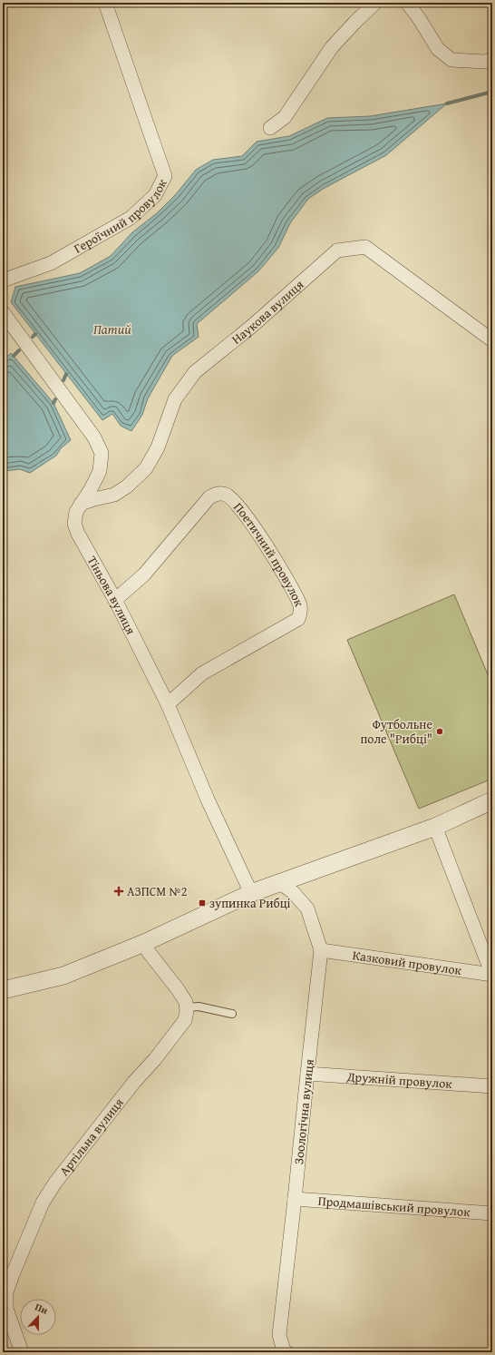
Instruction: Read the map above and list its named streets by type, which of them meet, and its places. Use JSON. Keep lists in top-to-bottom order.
{
  "streets": {
    "street": [
      "Героїчний провулок",
      "Наукова вулиця",
      "Поетичний провулок",
      "Тіньова вулиця",
      "Казковий провулок",
      "Дружній провулок",
      "Зоологічна вулиця",
      "Артільна вулиця",
      "Продмашівський провулок"
    ]
  },
  "crossings": [
    ["Наукова вулиця", "Тіньова вулиця"],
    ["Поетичний провулок", "Тіньова вулиця"],
    ["Казковий провулок", "Зоологічна вулиця"],
    ["Дружній провулок", "Зоологічна вулиця"],
    ["Зоологічна вулиця", "Продмашівський провулок"]
  ],
  "water": ["Патий"],
  "places": {
    "other": ["Футбольне поле \"Рибці\""],
    "health": ["АЗПСМ №2"],
    "transit": ["зупинка Рибці"]
  },
  "north": "top"
}
